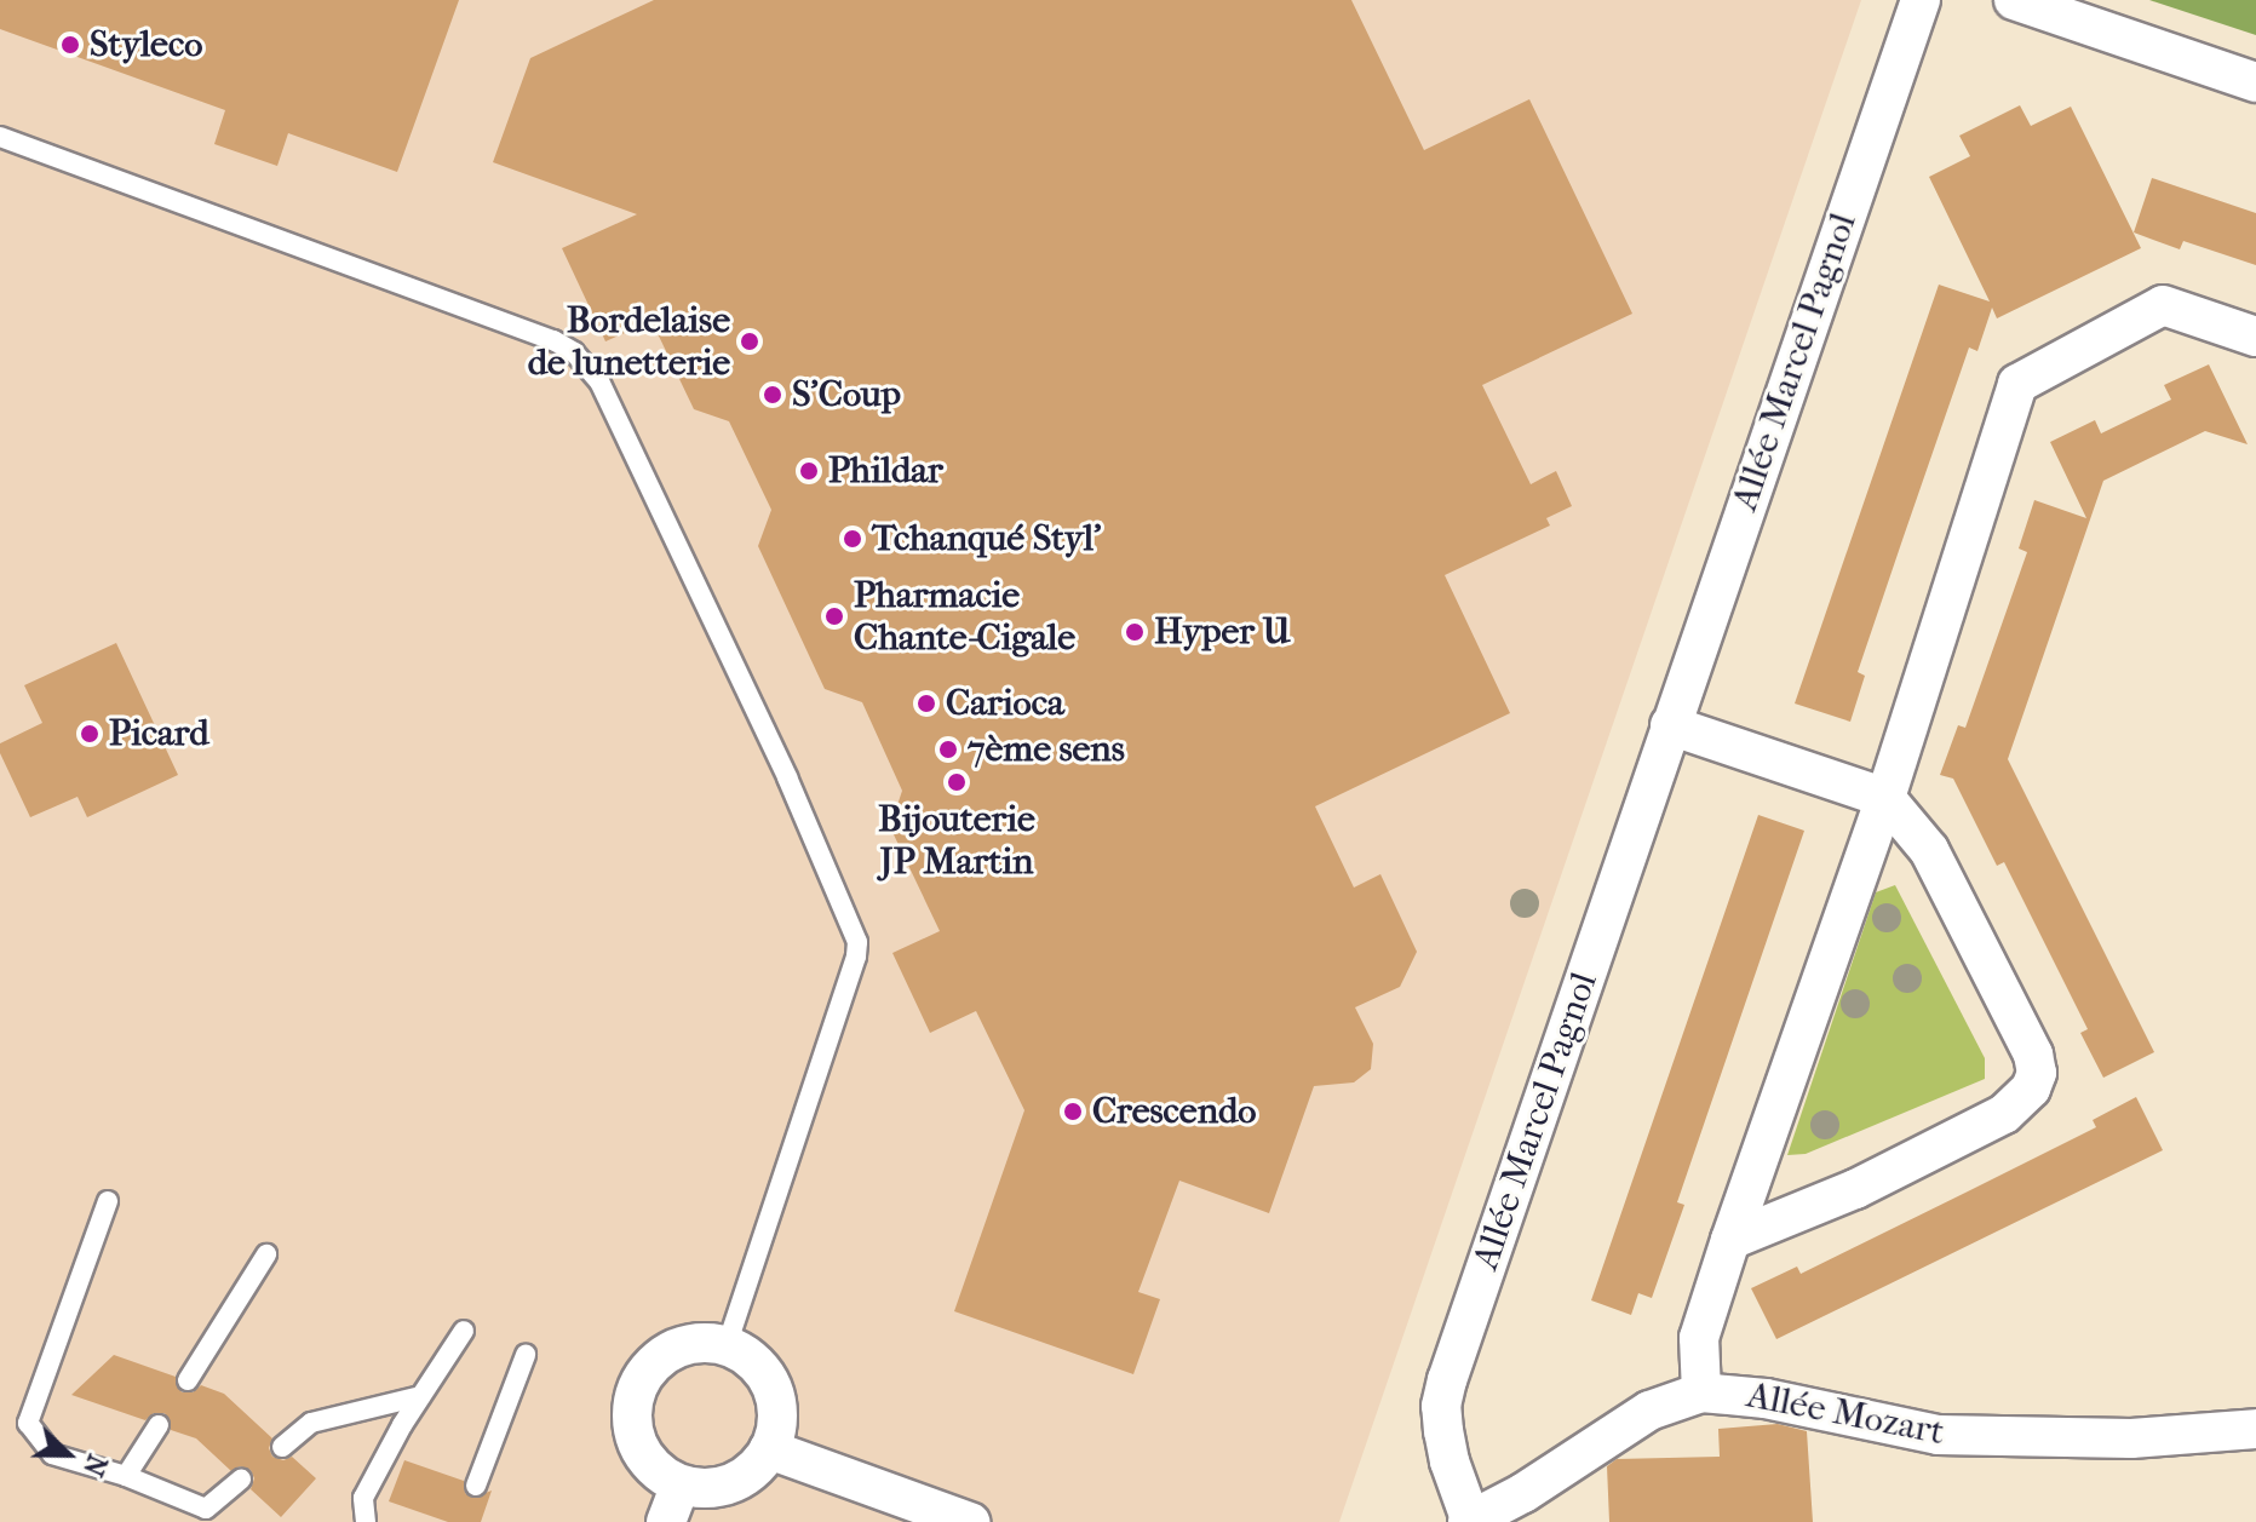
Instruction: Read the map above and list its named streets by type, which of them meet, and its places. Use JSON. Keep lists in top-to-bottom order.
{
  "streets": {
    "street": ["Allée Marcel Pagnol", "Allée Mozart"]
  },
  "crossings": [
    ["Allée Marcel Pagnol", "Allée Mozart"]
  ],
  "places": [
    "Styleco",
    "Bordelaise de lunetterie",
    "S’Coup",
    "Phildar",
    "Tchanqué Styl’",
    "Pharmacie Chante-Cigale",
    "Hyper U",
    "Carioca",
    "Picard",
    "7ème sens",
    "Bijouterie JP Martin",
    "Crescendo"
  ],
  "north": "right"
}
